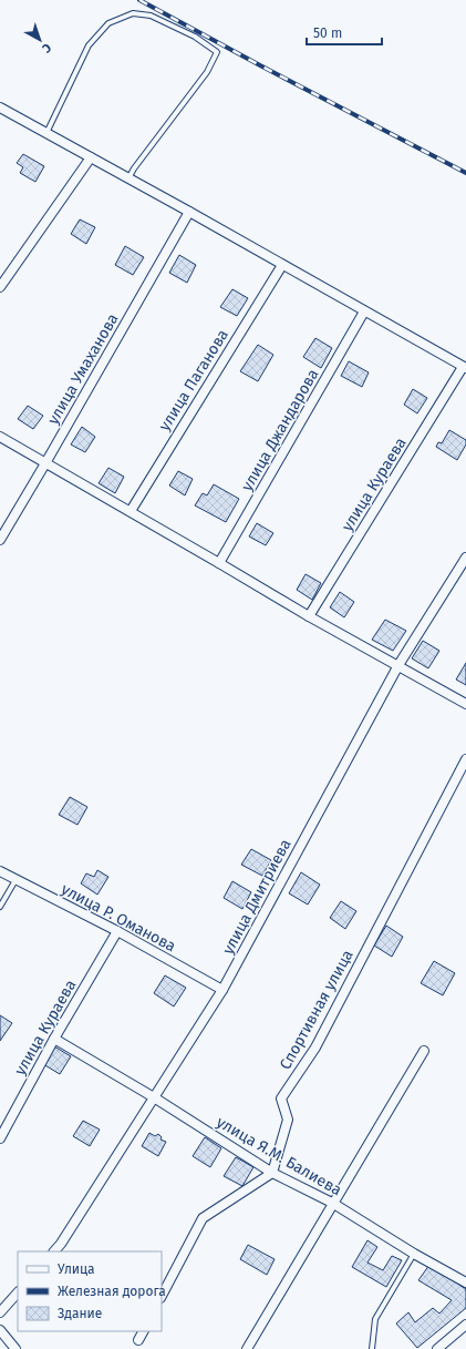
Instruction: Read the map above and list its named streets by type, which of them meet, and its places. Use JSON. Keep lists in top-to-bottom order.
{
  "streets": {
    "street": [
      "улица Умаханова",
      "улица Паганова",
      "улица Джандарова",
      "улица Кураева",
      "улица Дмитриева",
      "улица Р. Оманова",
      "Спортивная улица",
      "улица Я.М. Балиева"
    ]
  },
  "crossings": [
    ["улица Кураева", "улица Р. Оманова"],
    ["улица Кураева", "улица Я.М. Балиева"],
    ["улица Дмитриева", "улица Р. Оманова"],
    ["улица Дмитриева", "улица Я.М. Балиева"],
    ["Спортивная улица", "улица Я.М. Балиева"]
  ],
  "legend": ["Улица", "Железная дорога", "Здание"],
  "scale_bar": "50 m",
  "north": "bottom right"
}
